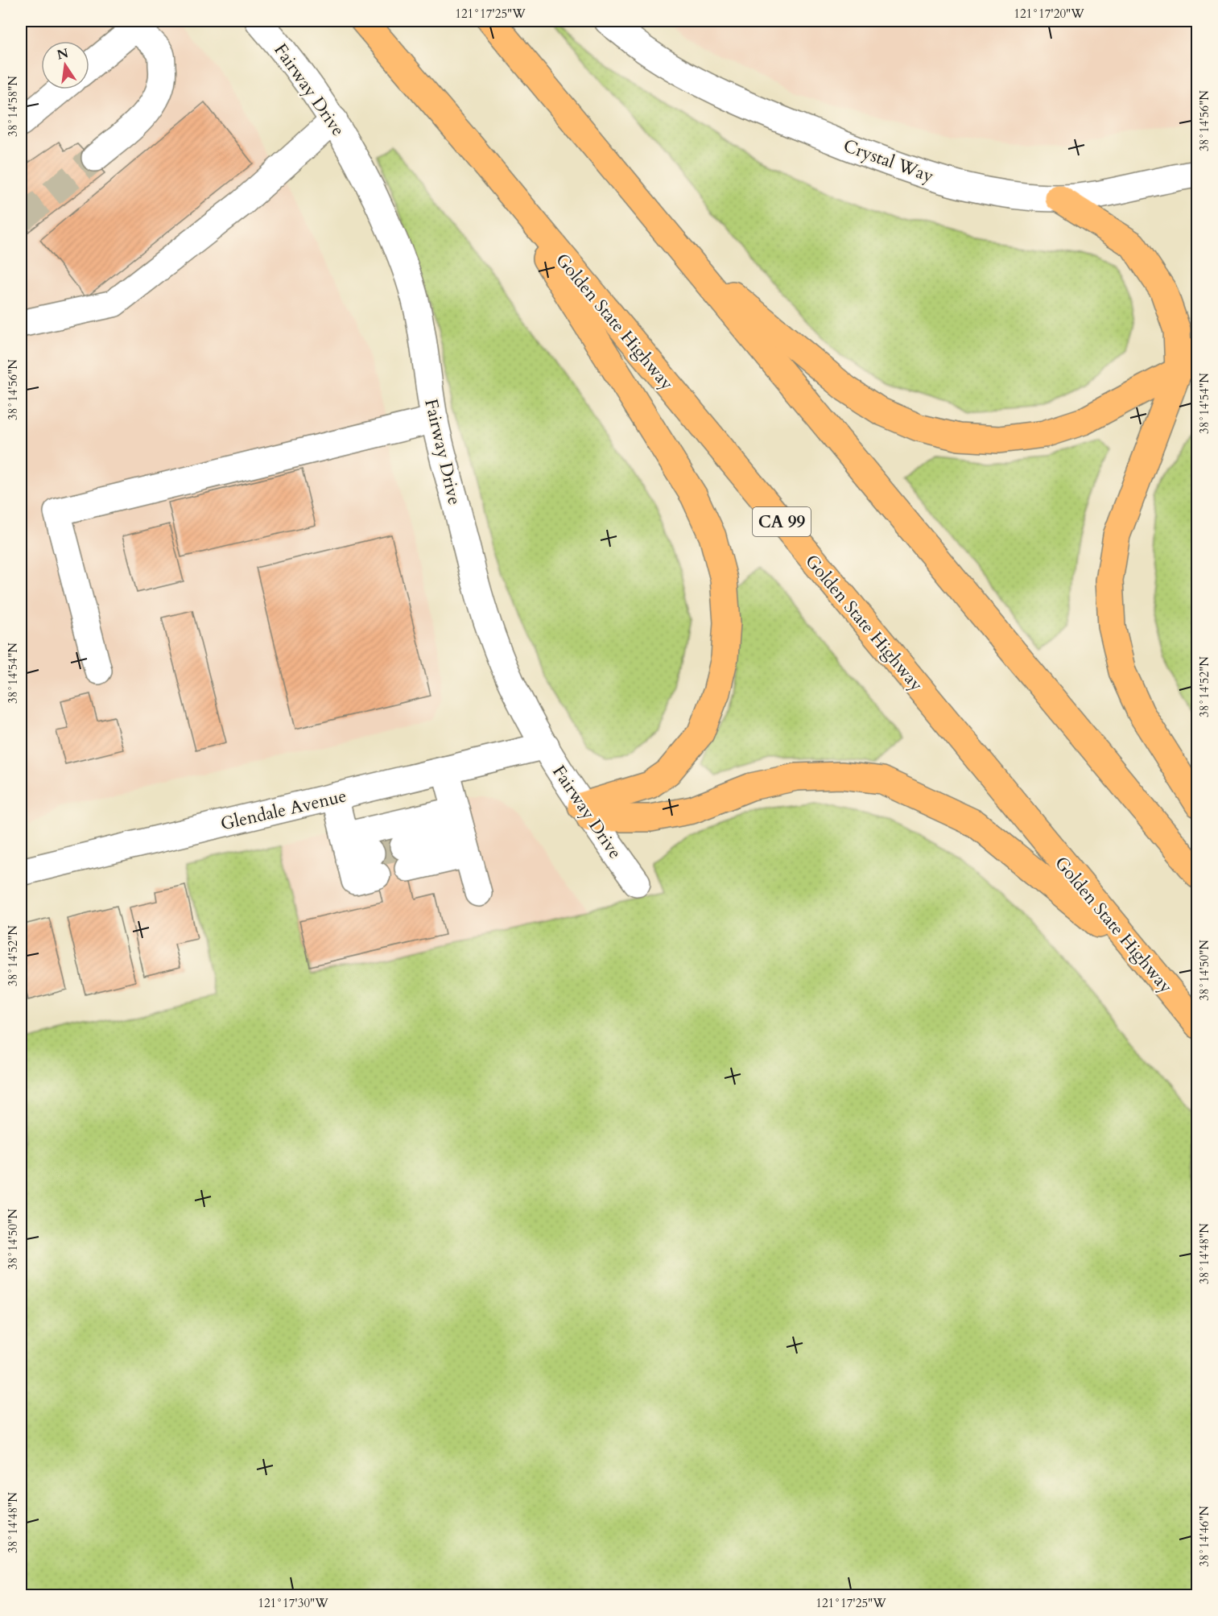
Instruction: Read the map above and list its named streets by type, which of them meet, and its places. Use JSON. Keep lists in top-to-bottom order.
{
  "streets": {
    "highway": ["Golden State Highway", "CA 99"],
    "street": ["Fairway Drive", "Crystal Way", "Glendale Avenue"]
  },
  "crossings": [
    ["Fairway Drive", "Glendale Avenue"]
  ],
  "north": "top",
  "coordinates": [
    "121°17'25\"W",
    "121°17'20\"W",
    "38°14'58\"N",
    "38°14'56\"N",
    "38°14'54\"N",
    "38°14'52\"N",
    "38°14'50\"N",
    "38°14'48\"N",
    "38°14'46\"N",
    "121°17'30\"W"
  ]
}
